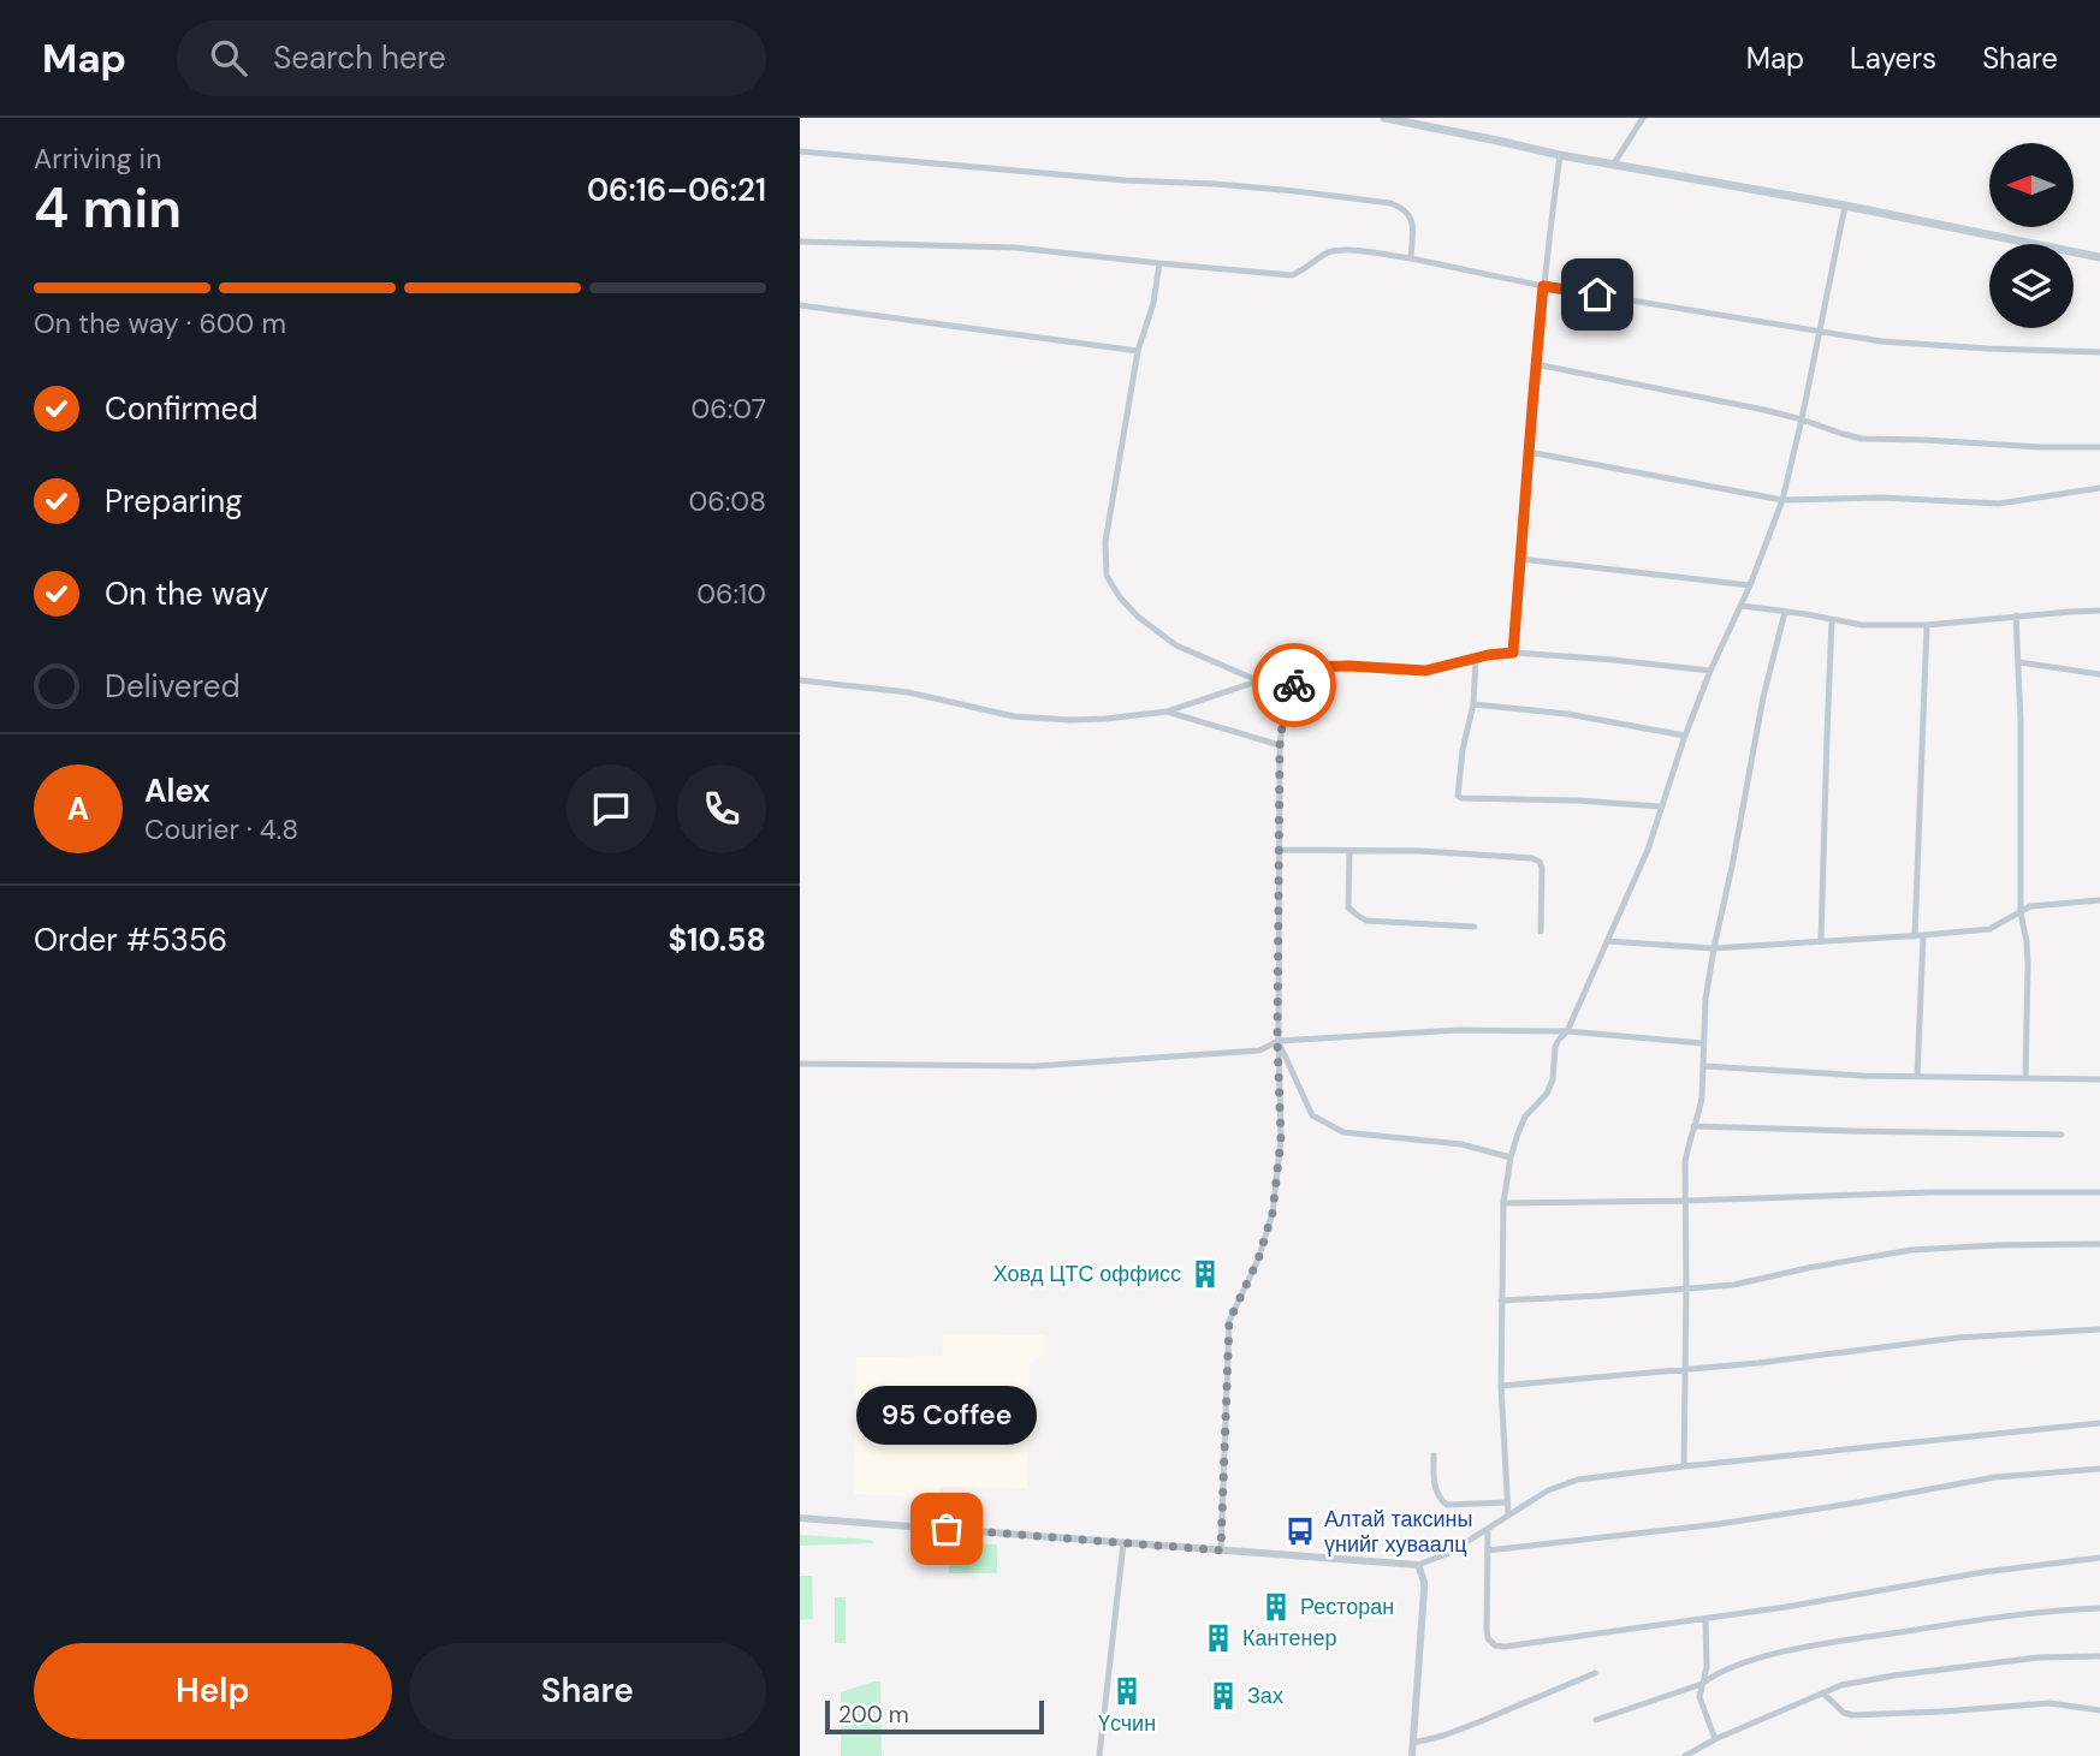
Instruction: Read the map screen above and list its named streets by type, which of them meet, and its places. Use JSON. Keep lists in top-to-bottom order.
{
  "places": {
    "building": [
      "Ховд ЦТС оффисс",
      "Ресторан",
      "Кантенер",
      "Үсчин",
      "Зах"
    ],
    "other": ["95 Coffee"],
    "bus stop": ["Алтай таксины үнийг хуваалц"]
  },
  "scale_bar": "200 m",
  "north": "left",
  "page": {
    "header": "Map",
    "search": "Search here",
    "nav": ["Map", "Layers", "Share"],
    "heading": ["4 min", "Arriving in", "06:16–06:21"],
    "panel": [
      "Alex",
      "Courier · 4.8",
      "Order #5356",
      "$10.58"
    ],
    "bar": "On the way · 600 m",
    "list": [
      ["Confirmed", "06:07"],
      ["Preparing", "06:08"],
      ["On the way", "06:10"],
      "Delivered"
    ],
    "round": "A",
    "bubble": "95 Coffee",
    "buttons": ["Help", "Share"],
    "scale": "200 m"
  }
}
